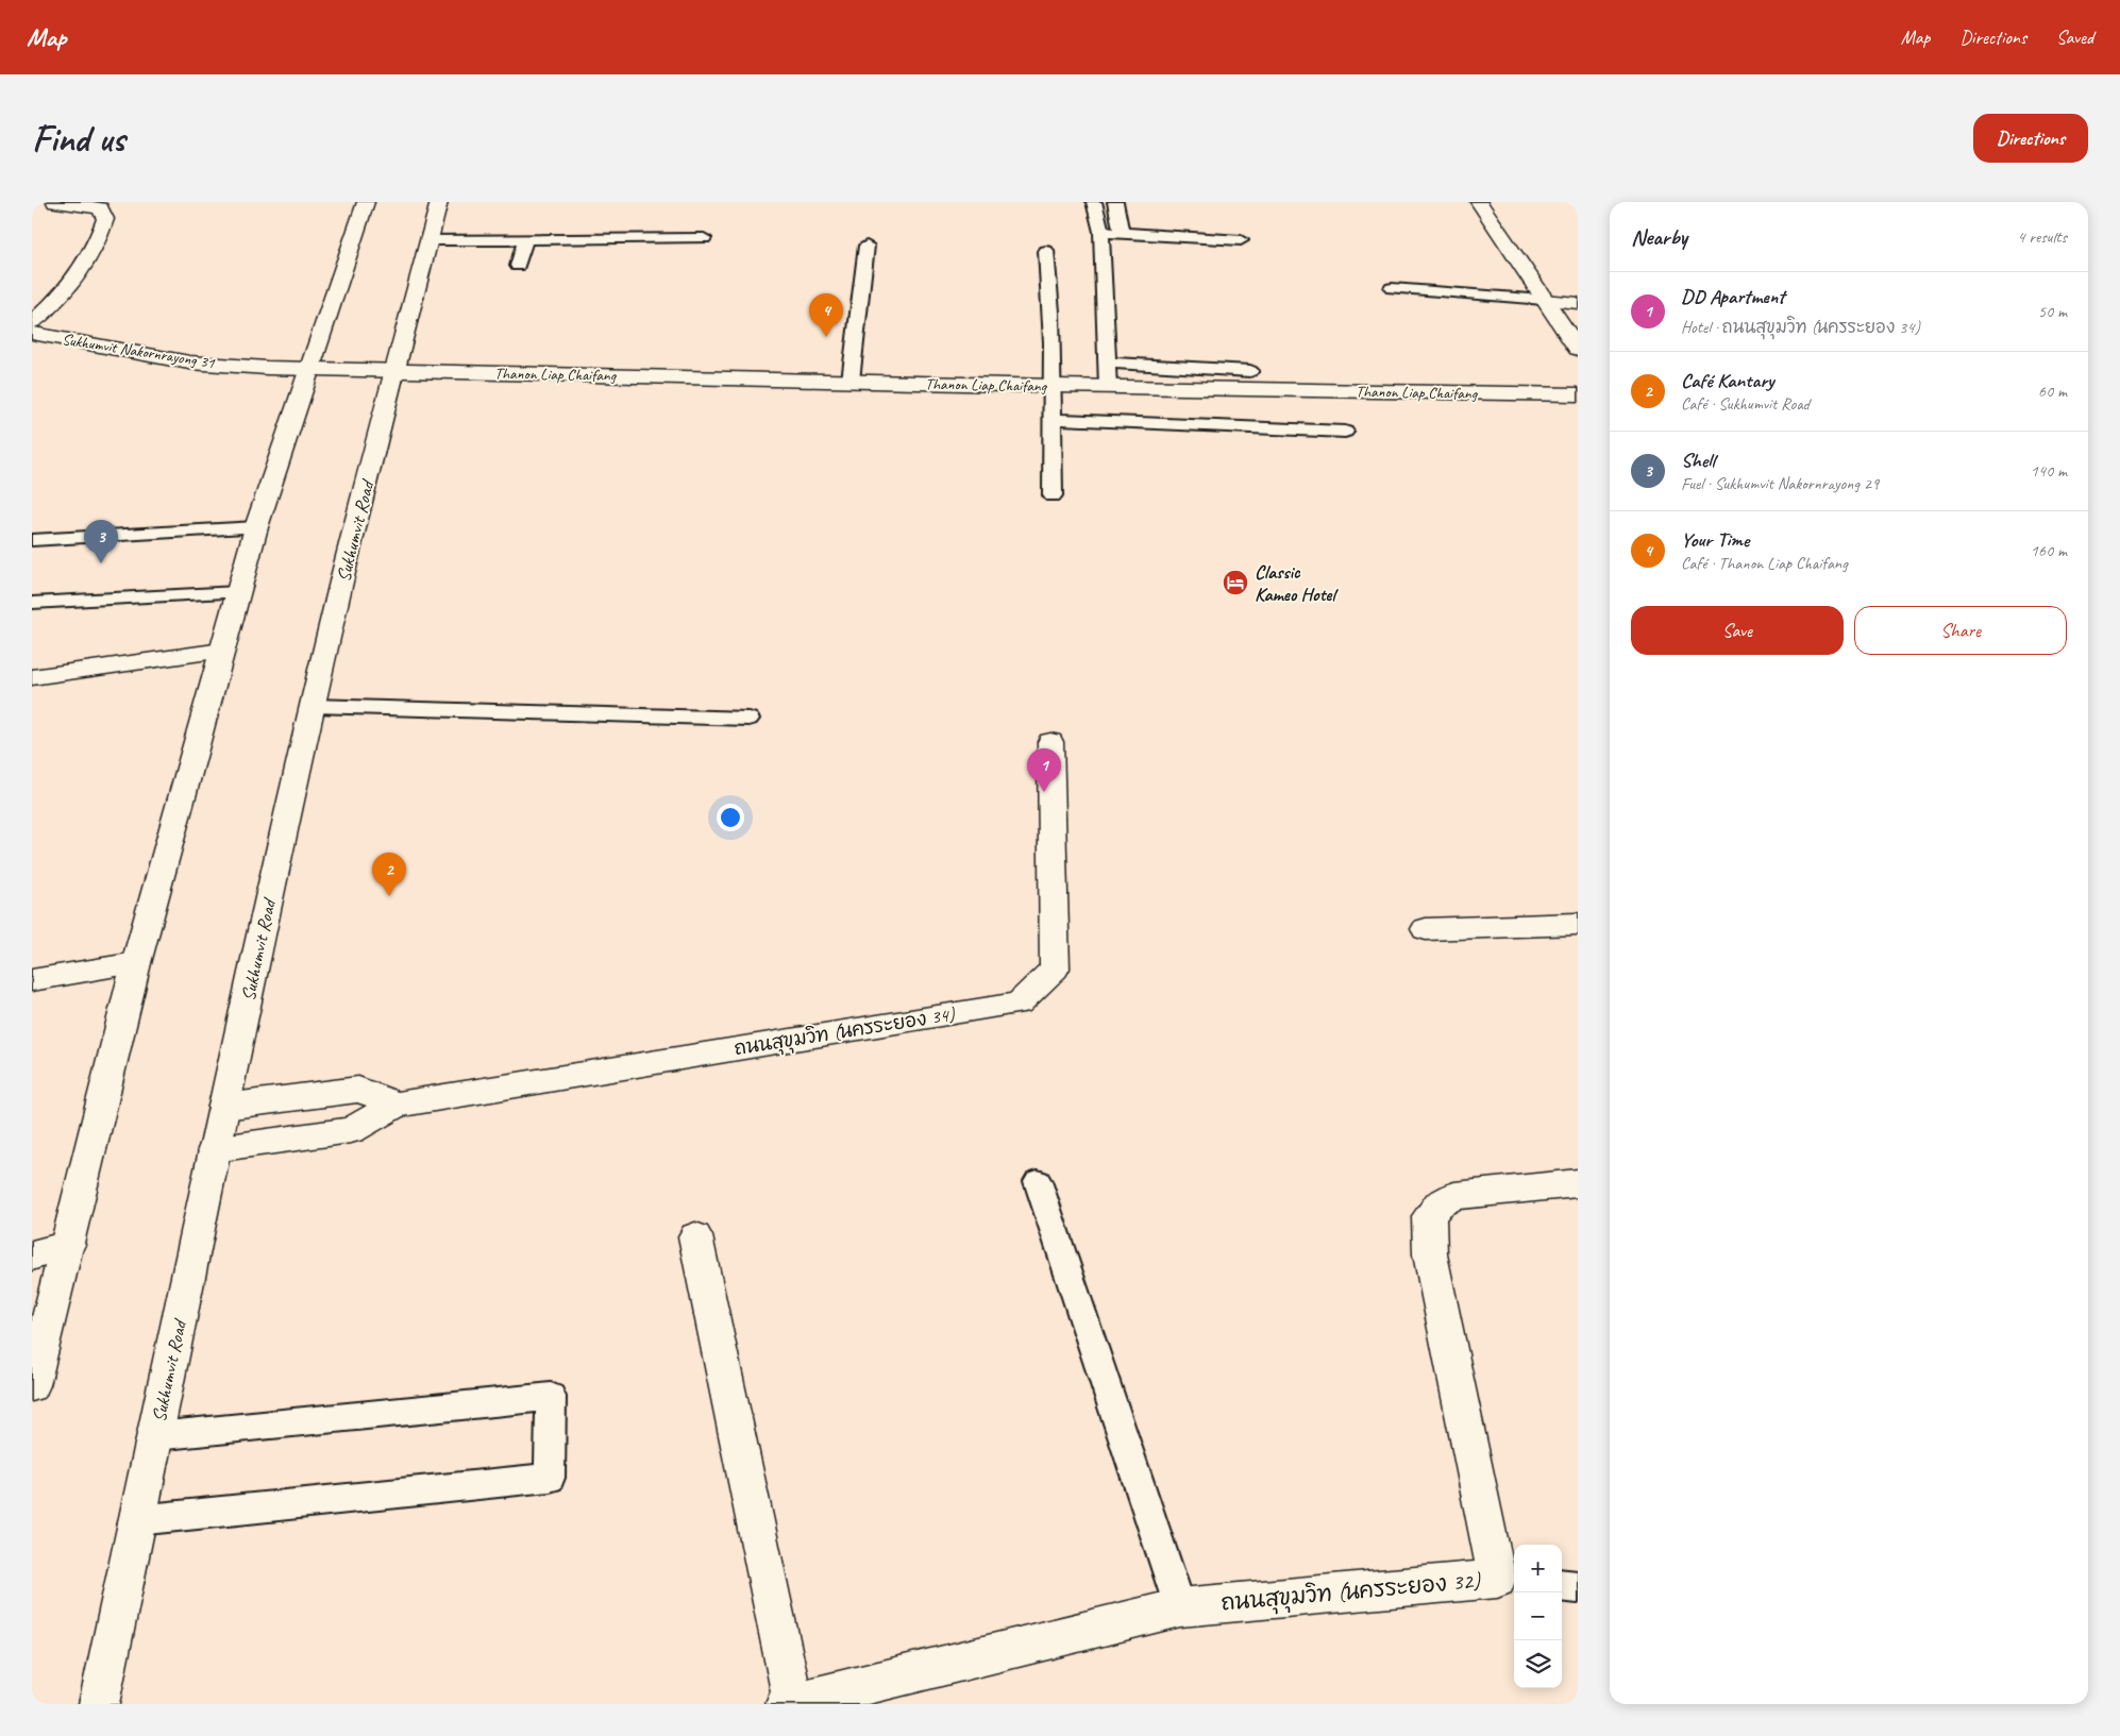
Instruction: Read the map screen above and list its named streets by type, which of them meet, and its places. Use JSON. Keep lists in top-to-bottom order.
{
  "streets": {
    "street": [
      "Sukhumvit Nakornrayong 31",
      "Thanon Liap Chaifang",
      "Sukhumvit Road",
      "ถนนสุขุมวิท (นครระยอง 34)",
      "ถนนสุขุมวิท (นครระยอง 32)"
    ]
  },
  "crossings": [
    ["Sukhumvit Nakornrayong 31", "Thanon Liap Chaifang"],
    ["Sukhumvit Nakornrayong 31", "Sukhumvit Road"],
    ["Thanon Liap Chaifang", "Sukhumvit Road"],
    ["Sukhumvit Road", "ถนนสุขุมวิท (นครระยอง 34)"]
  ],
  "places": {
    "hotel": ["Classic Kameo Hotel"]
  },
  "page": {
    "header": "Map",
    "nav": ["Map", "Directions", "Saved"],
    "buttons": [
      "Directions",
      ["Save", "Share"]
    ],
    "title": "Find us",
    "heading": ["Nearby", "4 results"],
    "list": [
      {
        "mark": "1",
        "name": "DD Apartment",
        "note": "Hotel · ถนนสุขุมวิท (นครระยอง 34)",
        "value": "50 m"
      },
      {
        "mark": "2",
        "name": "Café Kantary",
        "note": "Café · Sukhumvit Road",
        "value": "60 m"
      },
      {
        "mark": "3",
        "name": "Shell",
        "note": "Fuel · Sukhumvit Nakornrayong 29",
        "value": "140 m"
      },
      {
        "mark": "4",
        "name": "Your Time",
        "note": "Café · Thanon Liap Chaifang",
        "value": "160 m"
      }
    ],
    "pins": [
      "4",
      "3",
      "1",
      "2"
    ],
    "map_buttons": ["+", "−"]
  }
}
